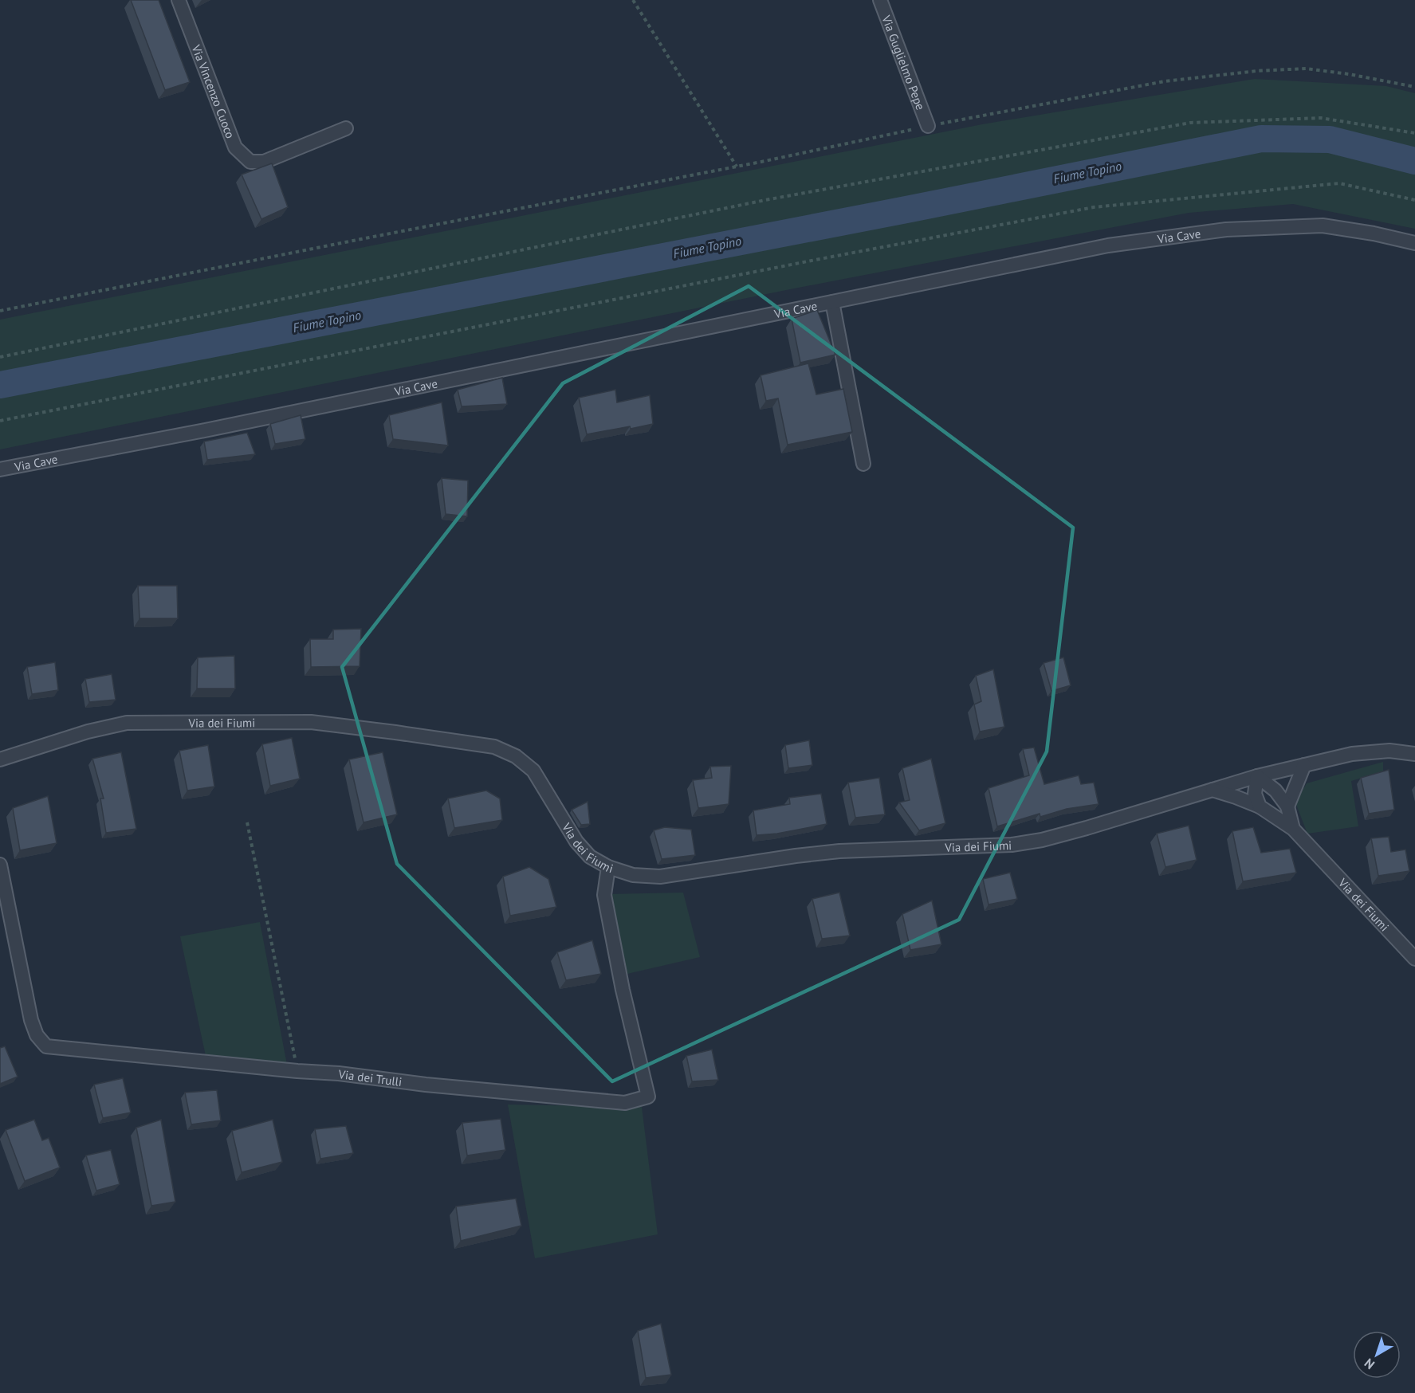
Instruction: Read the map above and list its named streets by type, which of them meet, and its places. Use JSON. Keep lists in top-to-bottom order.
{
  "streets": {
    "street": [
      "Via Guglielmo Pepe",
      "Via Vincenzo Cuoco",
      "Via Cave",
      "Via dei Fiumi",
      "Via dei Trulli"
    ]
  },
  "crossings": [
    ["Via dei Fiumi", "Via dei Trulli"]
  ],
  "water": ["Fiume Topino"],
  "north": "bottom left"
}
